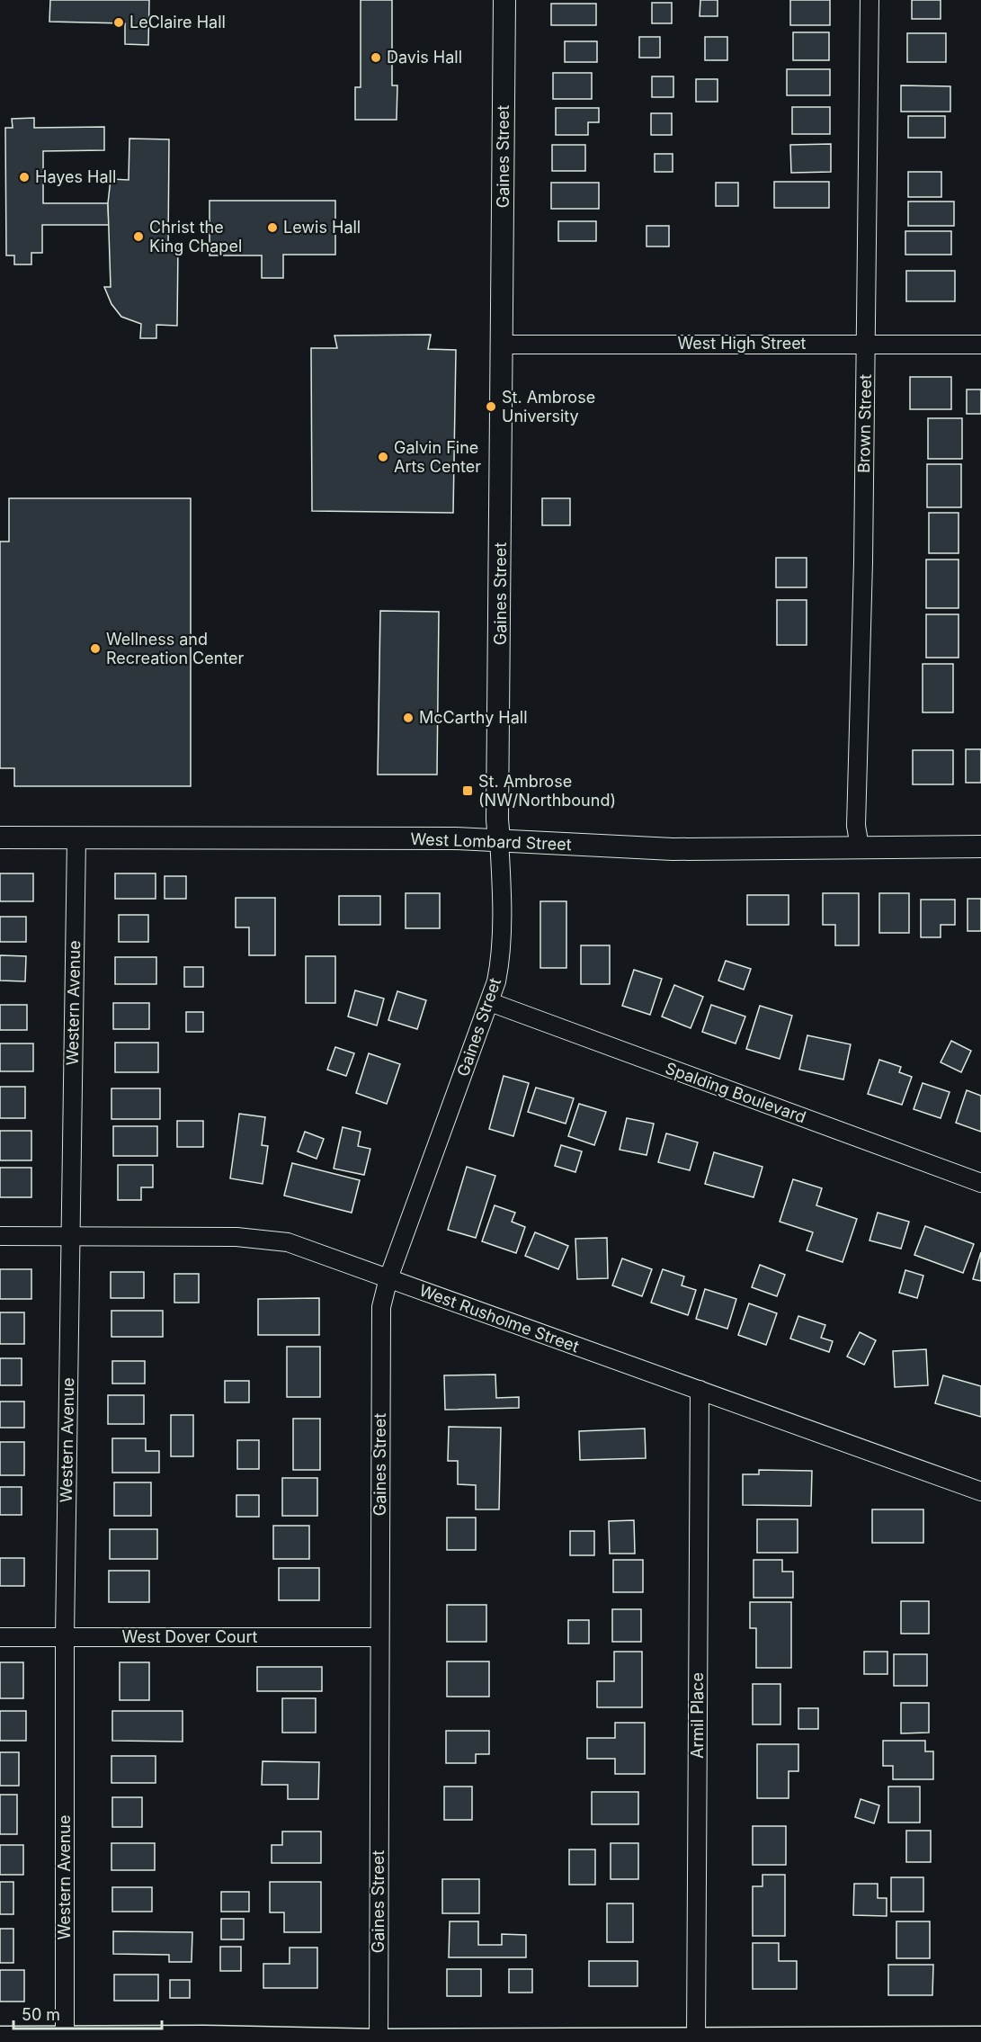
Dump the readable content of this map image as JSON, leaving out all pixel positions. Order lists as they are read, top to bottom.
{
  "streets": {
    "street": [
      "Gaines Street",
      "West High Street",
      "Brown Street",
      "West Lombard Street",
      "Western Avenue",
      "Spalding Boulevard",
      "West Rusholme Street",
      "West Dover Court",
      "Armil Place"
    ]
  },
  "crossings": [
    ["Gaines Street", "West High Street"],
    ["Gaines Street", "West Lombard Street"],
    ["Gaines Street", "Spalding Boulevard"],
    ["Gaines Street", "West Rusholme Street"],
    ["Gaines Street", "West Dover Court"],
    ["West High Street", "Brown Street"],
    ["Brown Street", "West Lombard Street"],
    ["West Lombard Street", "Western Avenue"],
    ["Western Avenue", "West Rusholme Street"],
    ["Western Avenue", "West Dover Court"],
    ["West Rusholme Street", "Armil Place"]
  ],
  "places": {
    "other": [
      "LeClaire Hall",
      "Davis Hall",
      "Hayes Hall",
      "Lewis Hall",
      "Christ the King Chapel",
      "St. Ambrose University",
      "Galvin Fine Arts Center",
      "Wellness and Recreation Center",
      "McCarthy Hall"
    ],
    "transit": ["St. Ambrose (NW/Northbound)"]
  },
  "scale_bar": "50 m"
}
